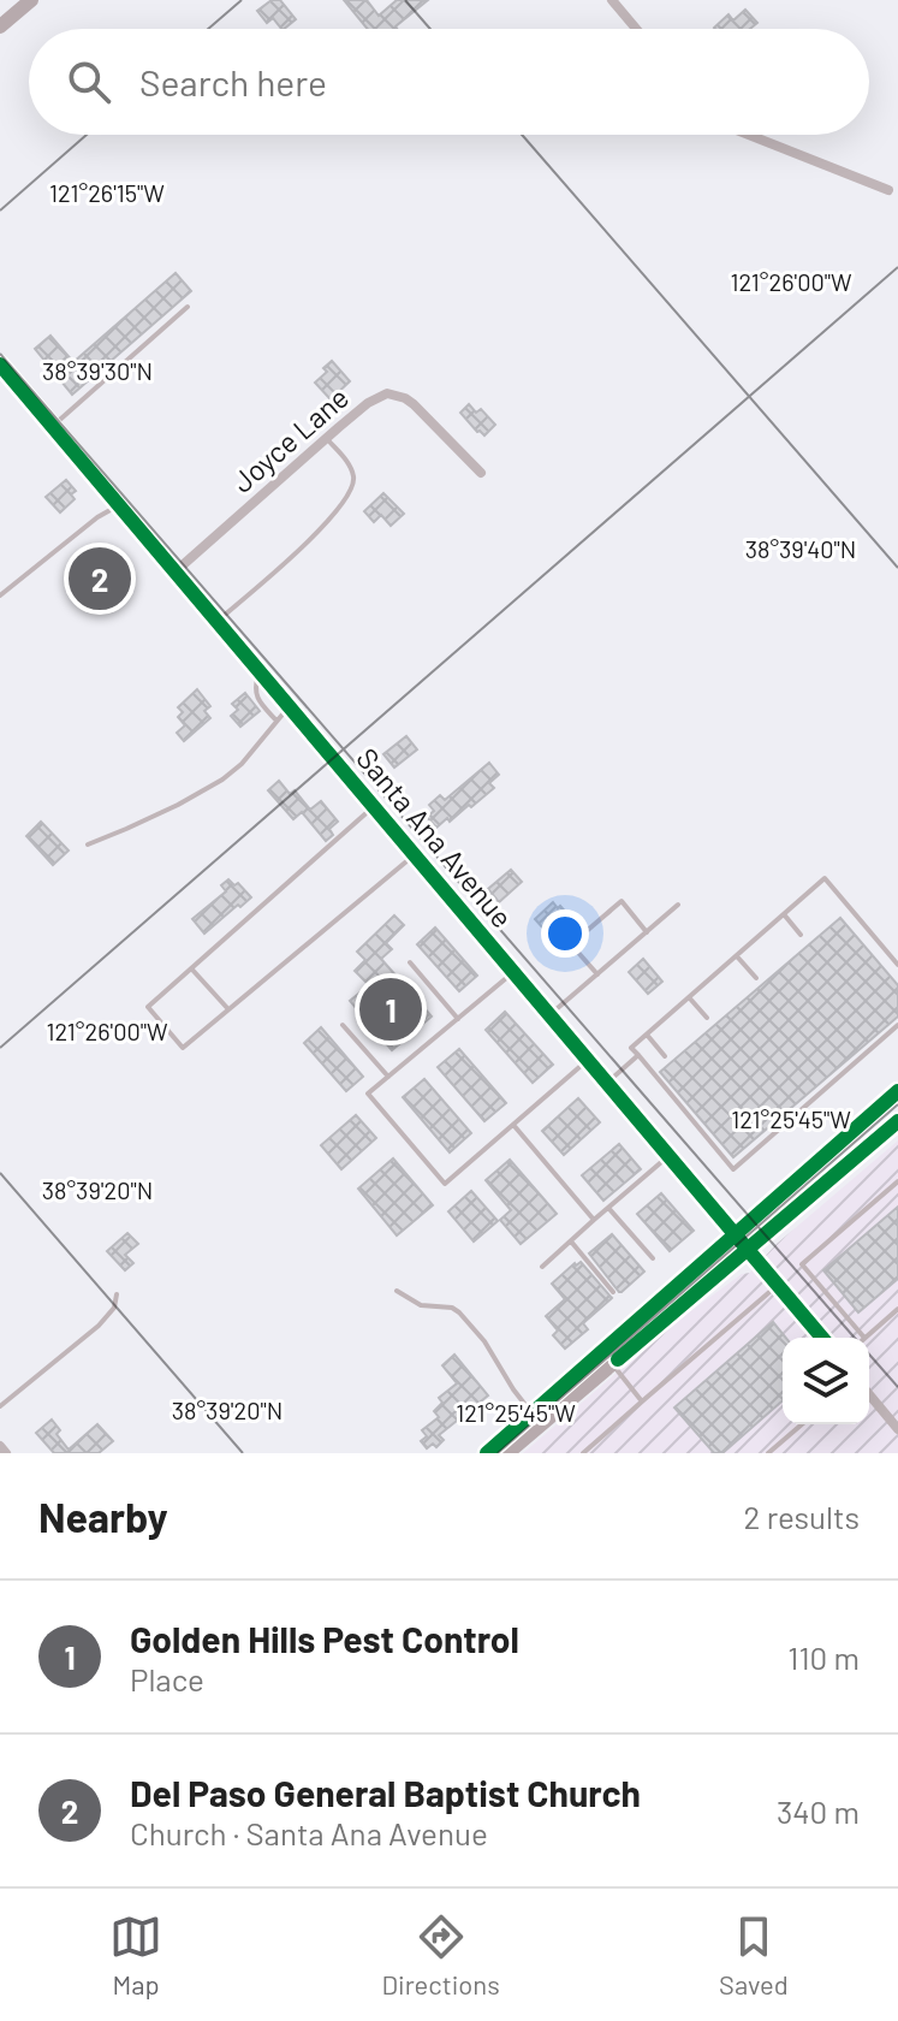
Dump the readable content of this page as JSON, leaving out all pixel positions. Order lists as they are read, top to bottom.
{
  "streets": {
    "street": ["Joyce Lane", "Santa Ana Avenue"]
  },
  "crossings": [
    ["Joyce Lane", "Santa Ana Avenue"]
  ],
  "page": {
    "search": "Search here",
    "pins": ["2", "1"],
    "heading": ["Nearby", "2 results"],
    "list": [
      {
        "mark": "1",
        "name": "Golden Hills Pest Control",
        "note": "Place",
        "value": "110 m"
      },
      {
        "mark": "2",
        "name": "Del Paso General Baptist Church",
        "note": "Church · Santa Ana Avenue",
        "value": "340 m"
      }
    ],
    "nav": ["Map", "Directions", "Saved"]
  },
  "coordinates": [
    "121°26'15\"W",
    "121°26'00\"W",
    "38°39'30\"N",
    "38°39'40\"N",
    "121°25'45\"W",
    "38°39'20\"N"
  ]
}
